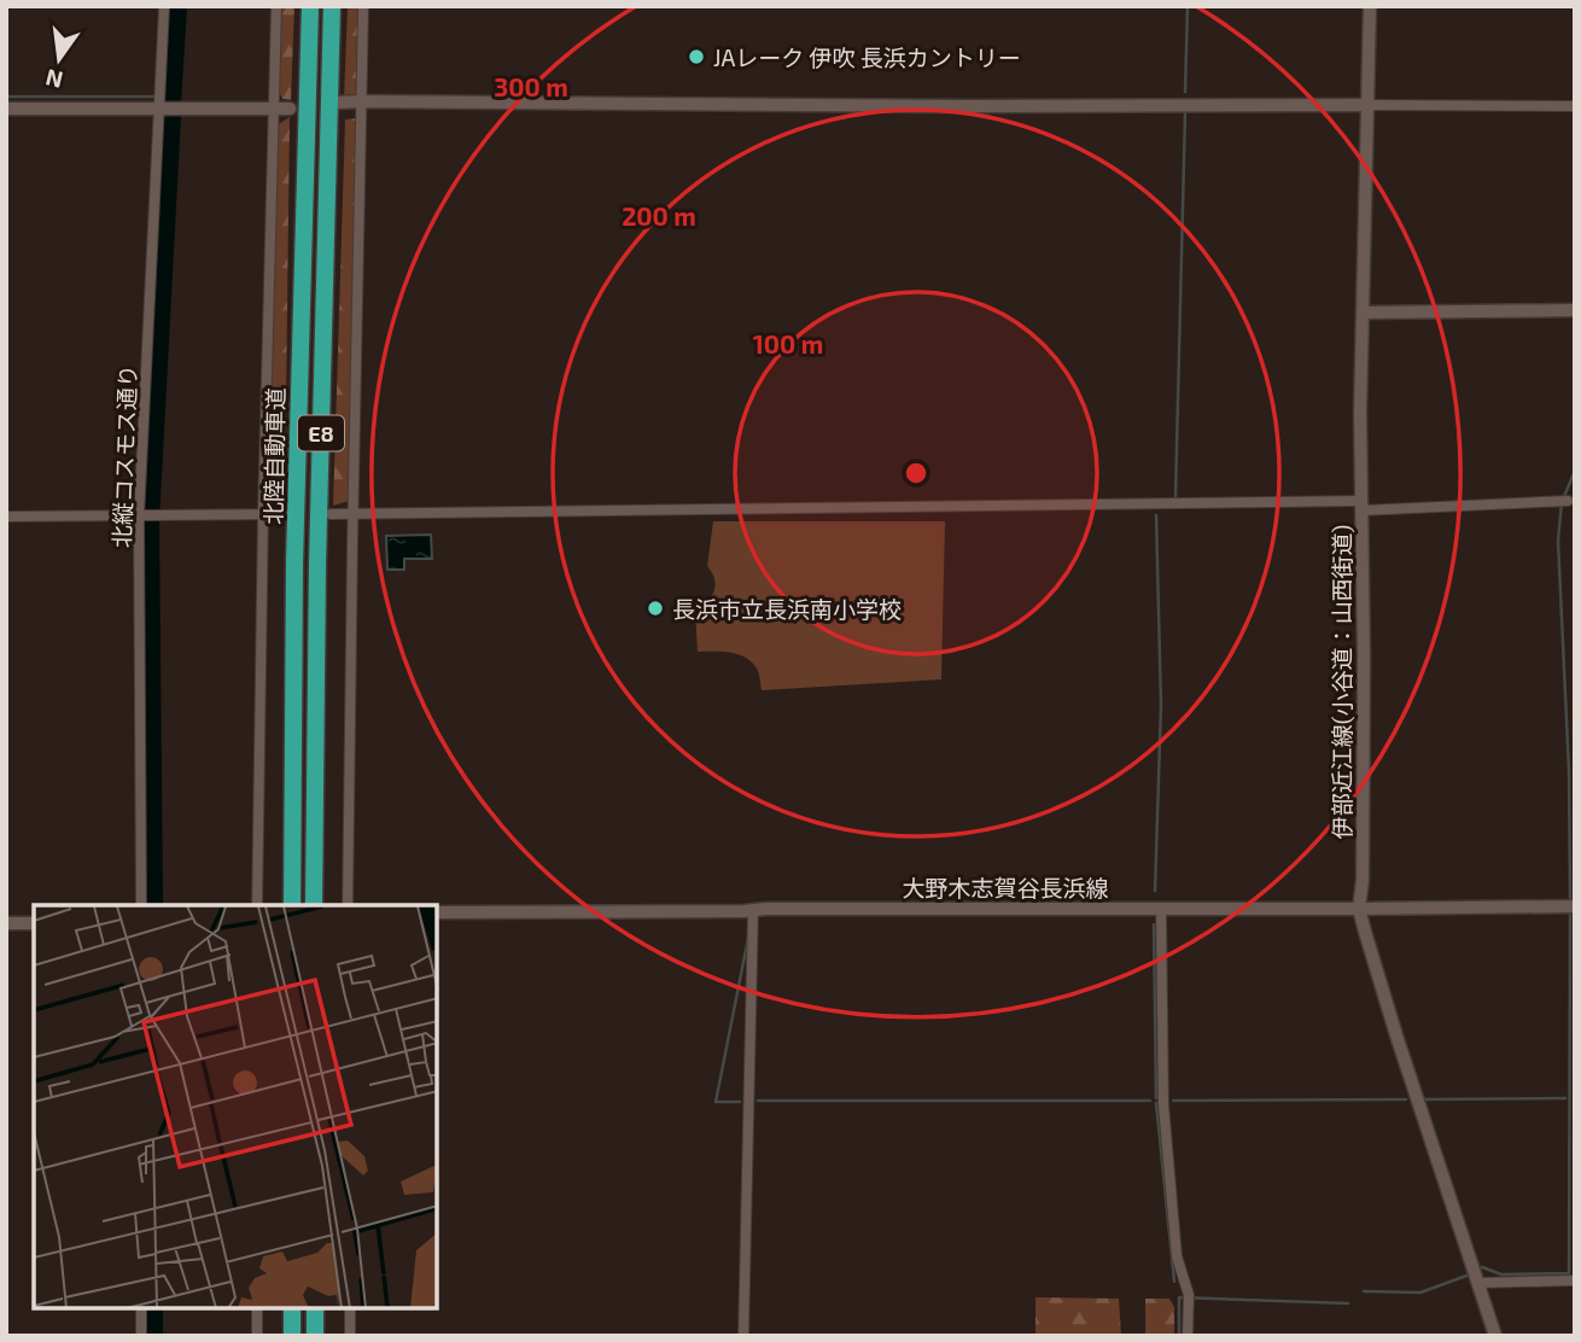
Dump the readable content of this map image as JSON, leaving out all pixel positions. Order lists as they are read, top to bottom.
{
  "streets": {
    "highway": ["E8", "北陸自動車道"],
    "main road": ["伊部近江線(小谷道：山西街道)", "大野木志賀谷長浜線"],
    "street": ["北縦コスモス通り"]
  },
  "crossings": [
    ["伊部近江線(小谷道：山西街道)", "大野木志賀谷長浜線"]
  ],
  "places": ["JAレーク 伊吹 長浜カントリー", "長浜市立長浜南小学校"],
  "north": "bottom",
  "rings": ["300 m", "200 m", "100 m"]
}
